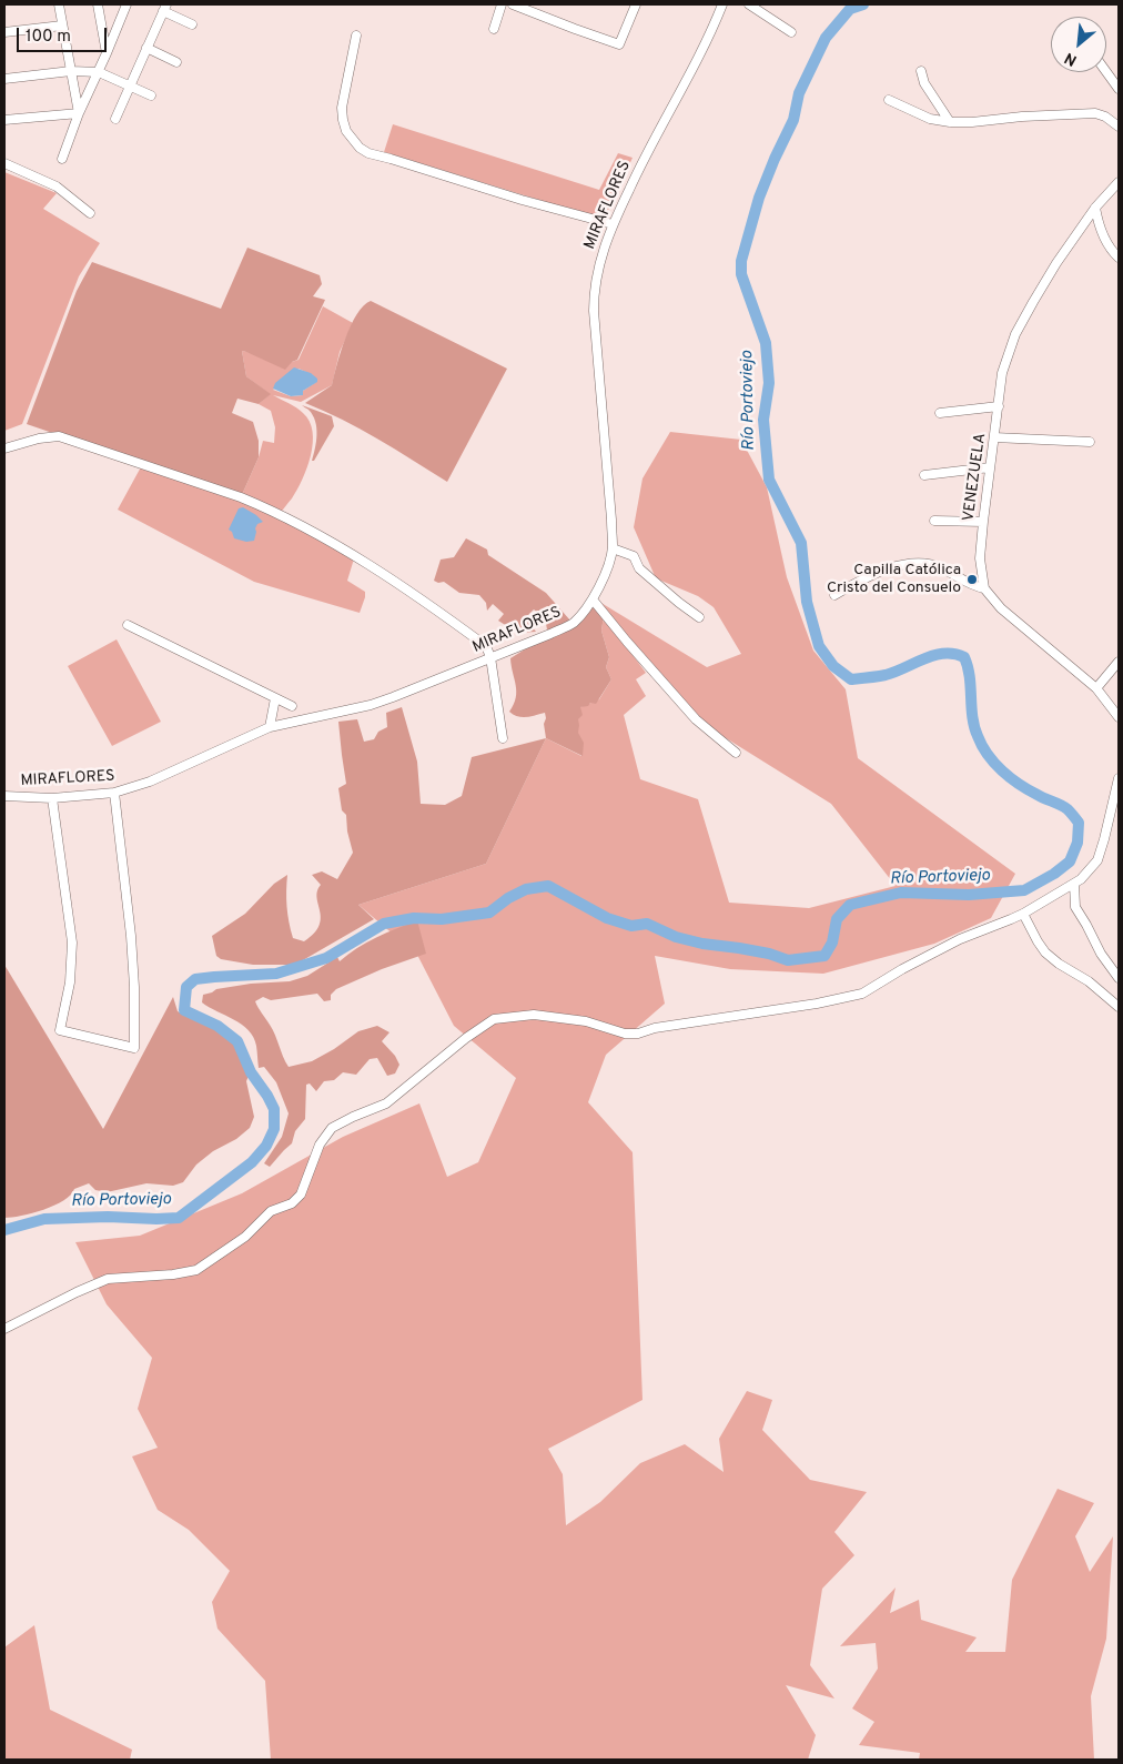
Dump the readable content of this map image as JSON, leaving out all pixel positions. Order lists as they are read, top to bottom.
{
  "streets": {
    "street": ["MIRAFLORES", "VENEZUELA"]
  },
  "water": ["Río Portoviejo"],
  "places": ["Capilla Católica Cristo del Consuelo"],
  "scale_bar": "100 m",
  "north": "bottom left"
}
